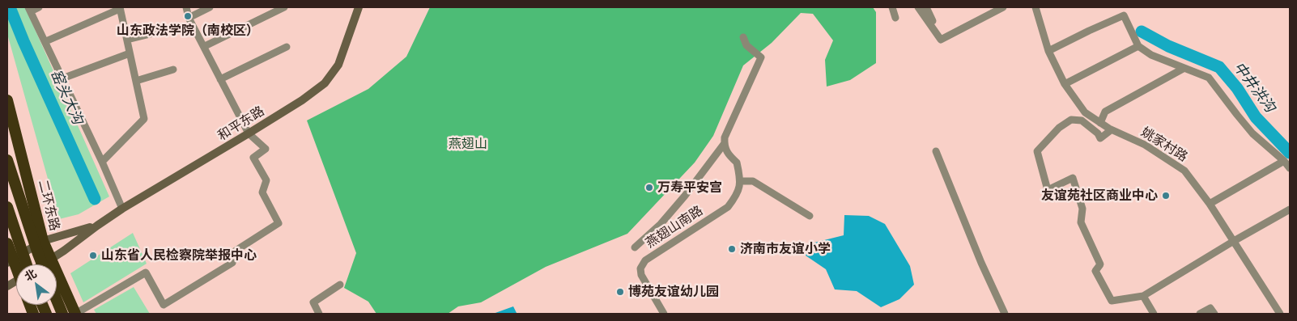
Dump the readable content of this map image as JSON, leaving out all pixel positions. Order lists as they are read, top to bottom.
{
  "streets": {
    "highway": ["二环东路"],
    "main road": ["和平东路"],
    "street": ["姚家村路", "燕翅山南路"]
  },
  "crossings": [
    ["和平东路", "二环东路"]
  ],
  "water": ["中井洪沟", "窑头大沟"],
  "parks": ["燕翅山"],
  "places": [
    "山东政法学院（南校区）",
    "万寿平安宫",
    "友谊苑社区商业中心",
    "济南市友谊小学",
    "山东省人民检察院举报中心",
    "博苑友谊幼儿园"
  ],
  "north": "top left"
}
